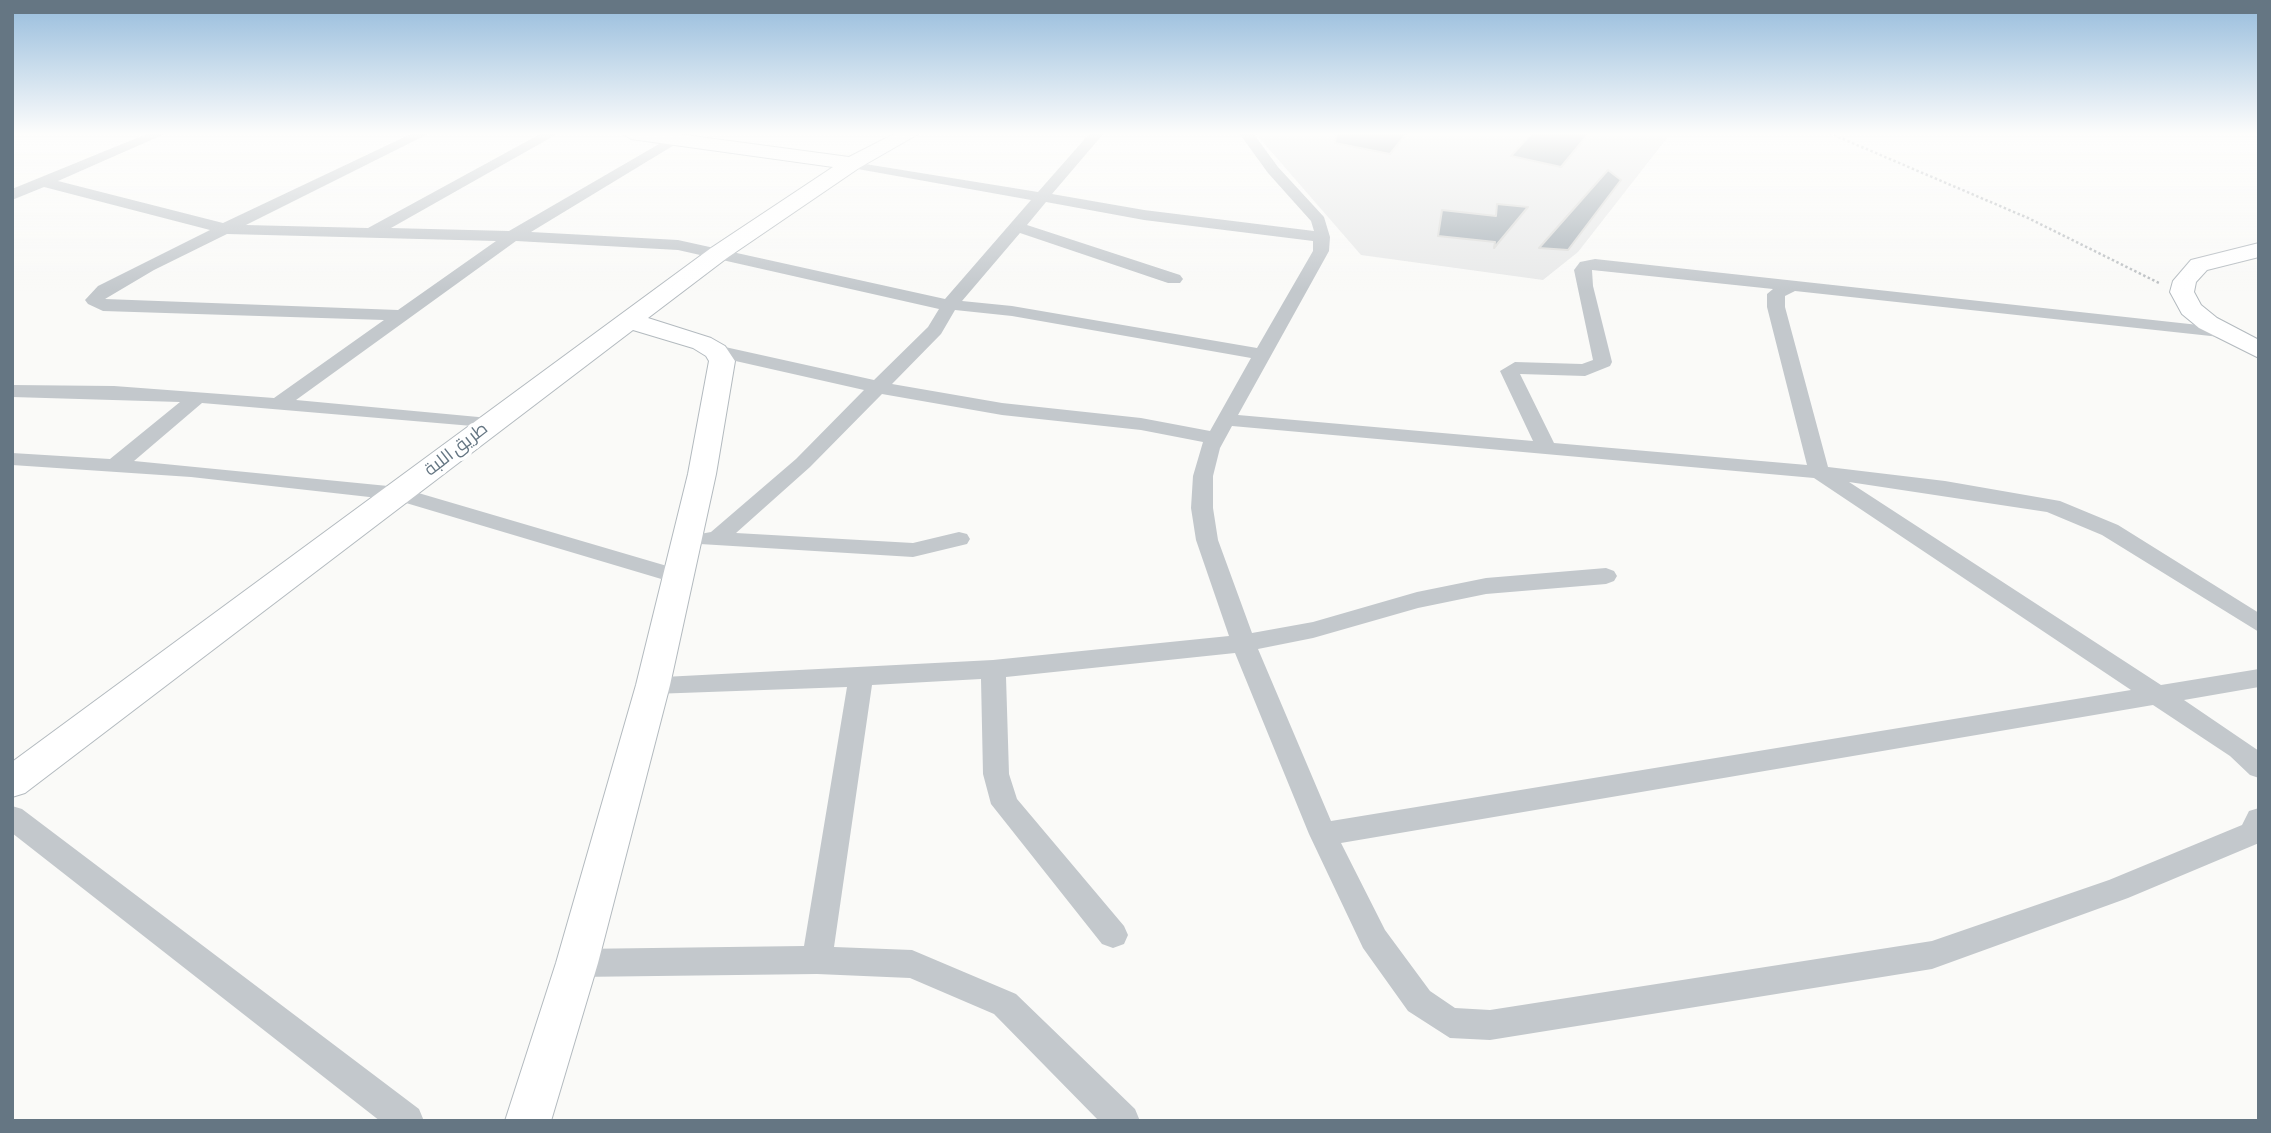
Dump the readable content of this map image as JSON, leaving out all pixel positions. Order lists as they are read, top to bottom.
{
  "streets": {
    "street": ["طريق اللبة"]
  }
}
